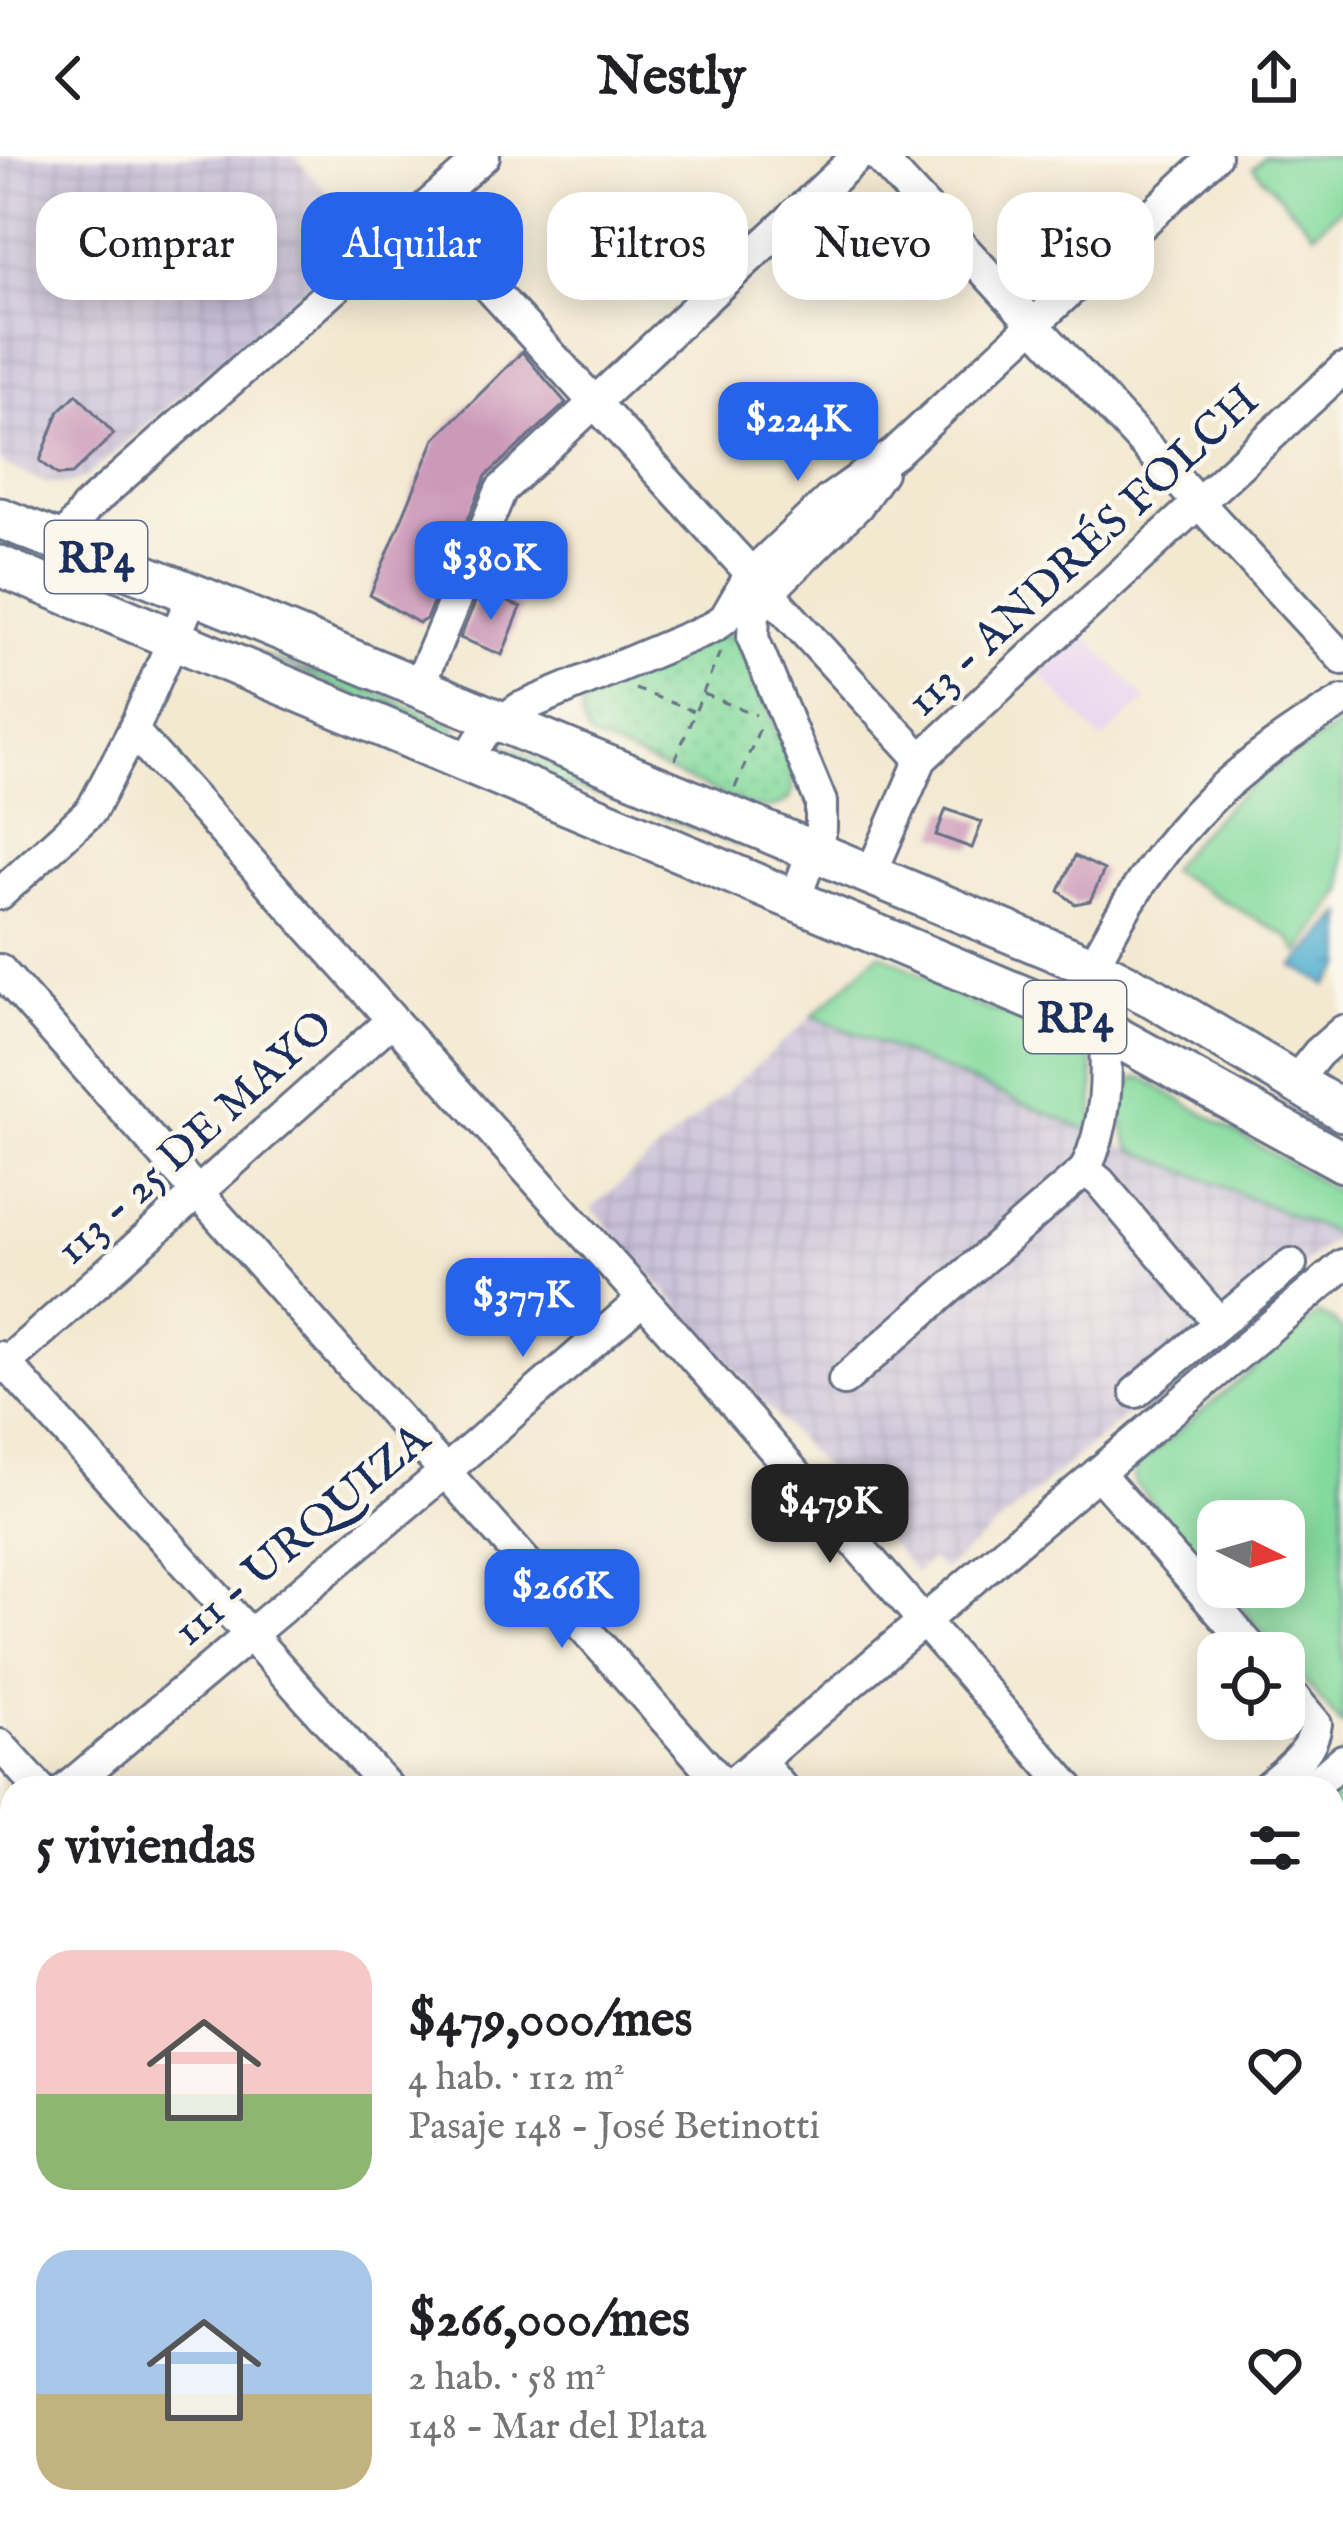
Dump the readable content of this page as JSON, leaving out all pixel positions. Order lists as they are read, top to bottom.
{
  "streets": {
    "main road": ["RP4"],
    "street": ["113 - ANDRÉS FOLCH", "113 - 25 DE MAYO", "111 - URQUIZA"]
  },
  "crossings": [
    ["113 - ANDRÉS FOLCH", "RP4"]
  ],
  "north": "right",
  "page": {
    "header": "Nestly",
    "chip": [
      "Comprar",
      "Alquilar",
      "Filtros",
      "Nuevo",
      "Piso"
    ],
    "price": [
      "$224K",
      "$380K",
      "$377K",
      "$479K",
      "$266K"
    ],
    "heading": "5 viviendas",
    "list": [
      {
        "name": "$479,000/mes",
        "note": "4 hab. · 112 m² · Pasaje 148 - José Betinotti"
      },
      {
        "name": "$266,000/mes",
        "note": "2 hab. · 58 m² · 148 - Mar del Plata"
      }
    ]
  }
}
